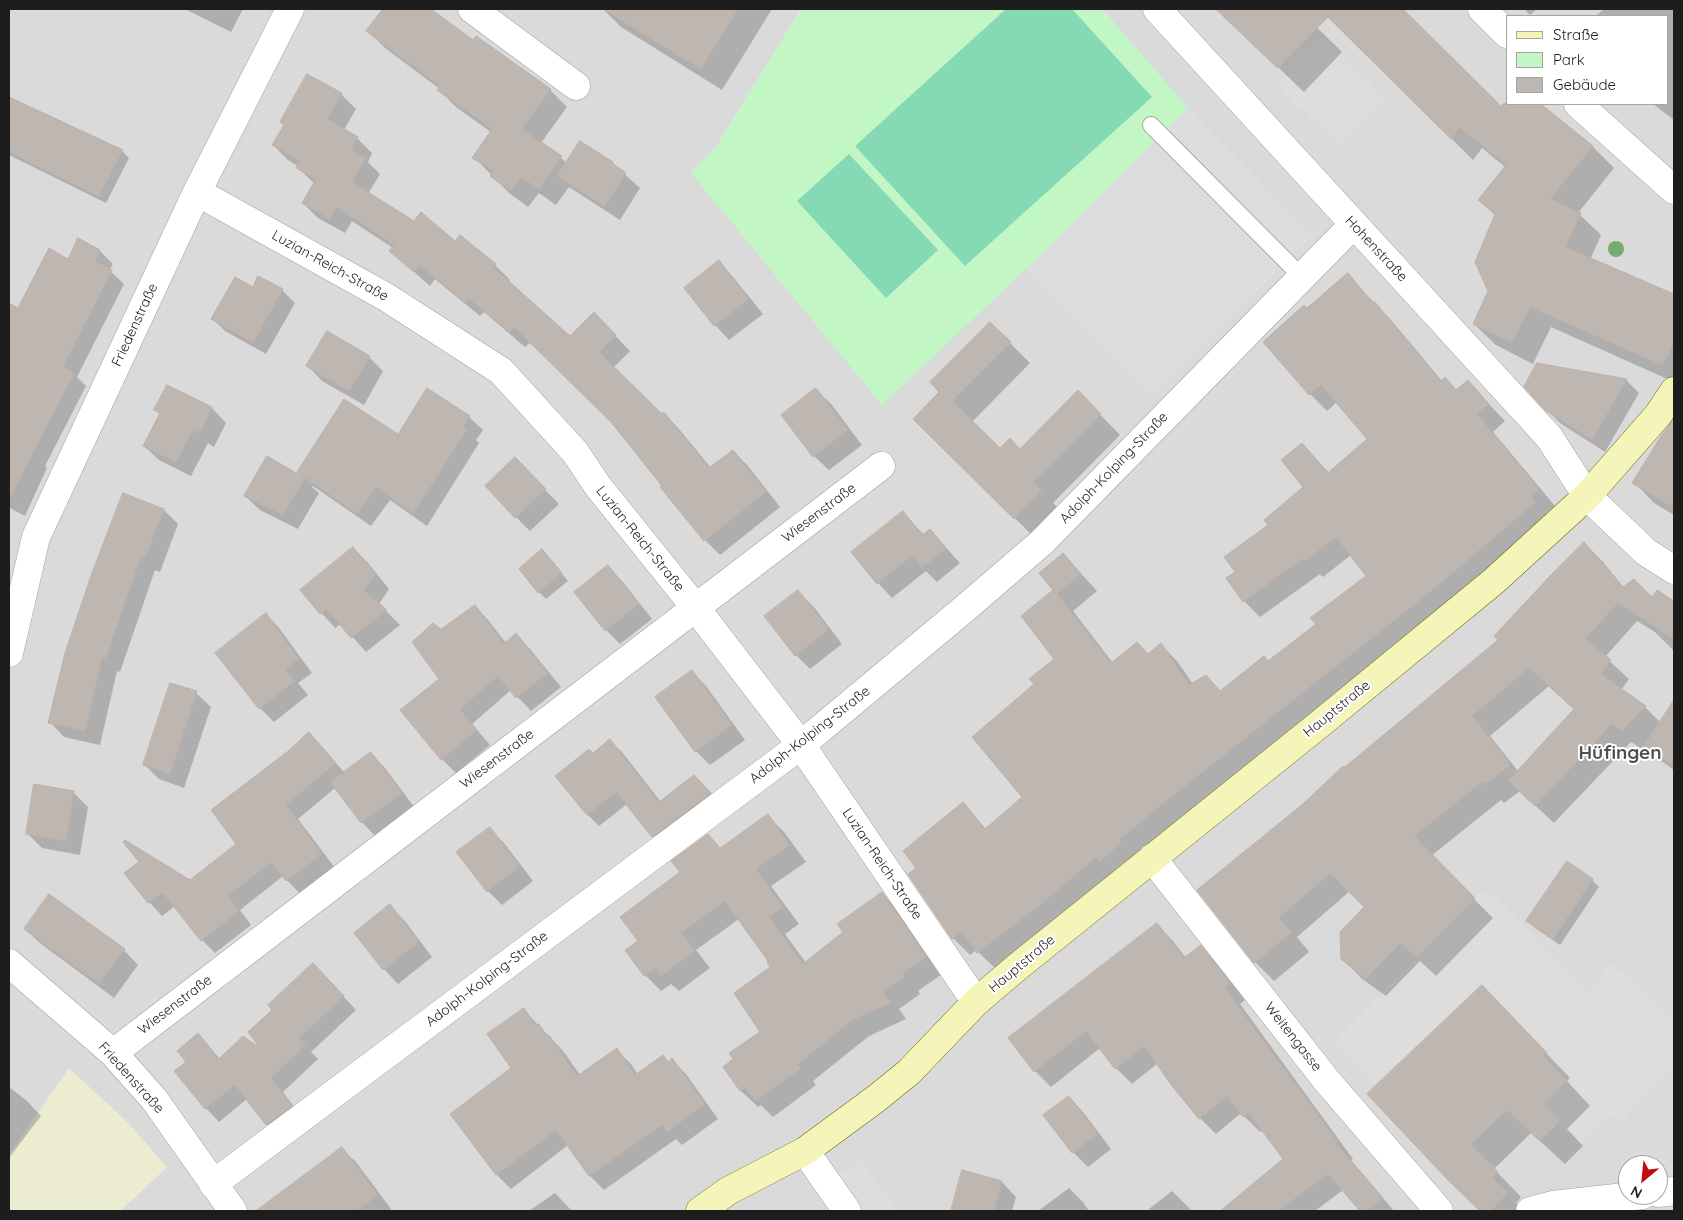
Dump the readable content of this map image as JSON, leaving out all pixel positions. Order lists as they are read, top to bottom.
{
  "streets": {
    "main road": ["Hauptstraße"],
    "street": [
      "Hohenstraße",
      "Luzian-Reich-Straße",
      "Friedenstraße",
      "Adolph-Kolping-Straße",
      "Wiesenstraße",
      "Weitengasse"
    ]
  },
  "crossings": [
    ["Hohenstraße", "Adolph-Kolping-Straße"],
    ["Hohenstraße", "Hauptstraße"],
    ["Luzian-Reich-Straße", "Friedenstraße"],
    ["Luzian-Reich-Straße", "Adolph-Kolping-Straße"],
    ["Luzian-Reich-Straße", "Wiesenstraße"],
    ["Luzian-Reich-Straße", "Hauptstraße"],
    ["Friedenstraße", "Adolph-Kolping-Straße"],
    ["Friedenstraße", "Wiesenstraße"],
    ["Hauptstraße", "Weitengasse"]
  ],
  "districts": ["Hüfingen"],
  "legend": ["Straße", "Park", "Gebäude"],
  "north": "bottom left"
}
